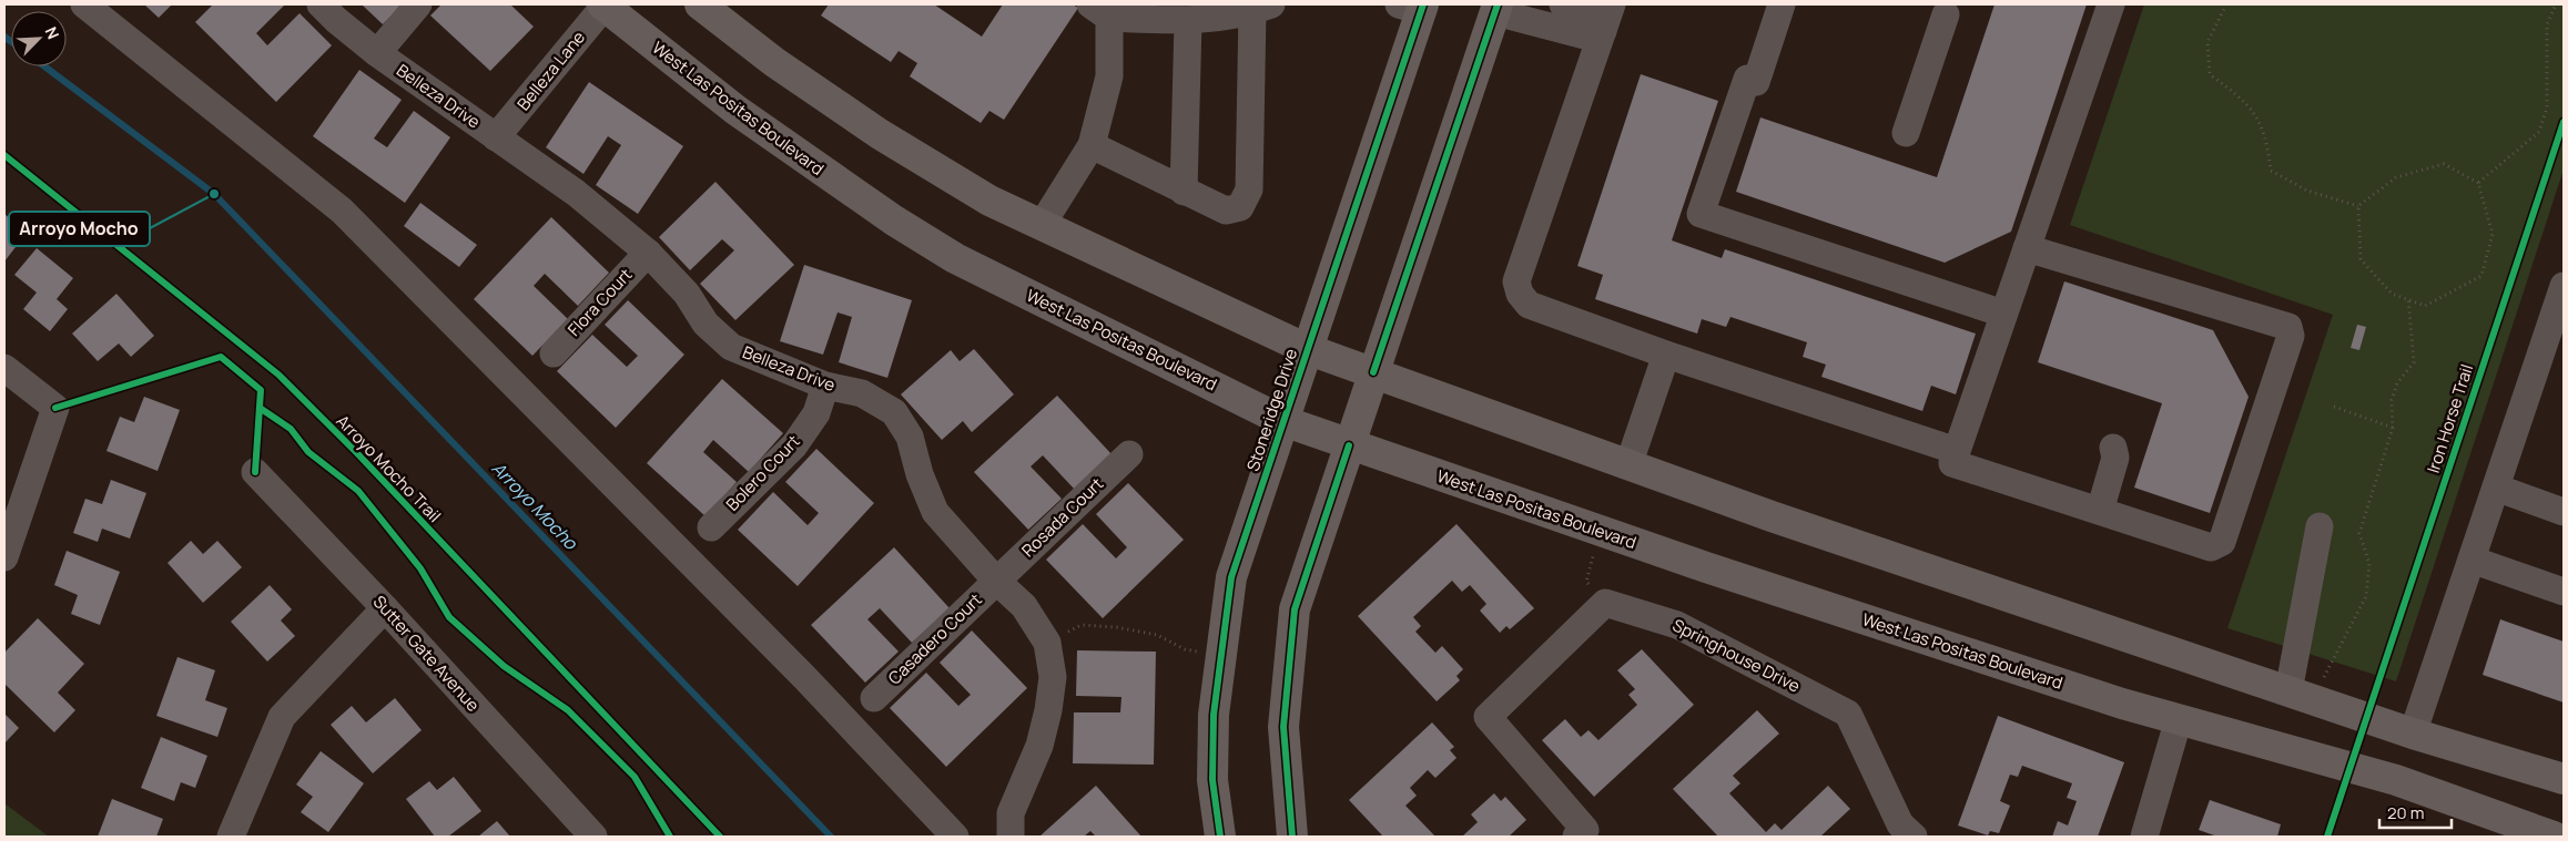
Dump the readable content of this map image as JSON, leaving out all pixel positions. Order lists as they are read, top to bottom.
{
  "streets": {
    "main road": ["West Las Positas Boulevard", "Stoneridge Drive"],
    "street": [
      "Belleza Lane",
      "Belleza Drive",
      "Flora Court",
      "Bolero Court",
      "Rosada Court",
      "Casadero Court",
      "Sutter Gate Avenue",
      "Springhouse Drive"
    ],
    "cycle path": ["Iron Horse Trail", "Arroyo Mocho Trail"]
  },
  "crossings": [
    ["Belleza Lane", "Belleza Drive"],
    ["Belleza Lane", "West Las Positas Boulevard"],
    ["Belleza Drive", "Flora Court"],
    ["Belleza Drive", "Bolero Court"],
    ["Belleza Drive", "Rosada Court"],
    ["Belleza Drive", "Casadero Court"],
    ["West Las Positas Boulevard", "Stoneridge Drive"],
    ["Rosada Court", "Casadero Court"]
  ],
  "water": ["Arroyo Mocho"],
  "places": ["Arroyo Mocho"],
  "scale_bar": "20 m",
  "north": "top right"
}
